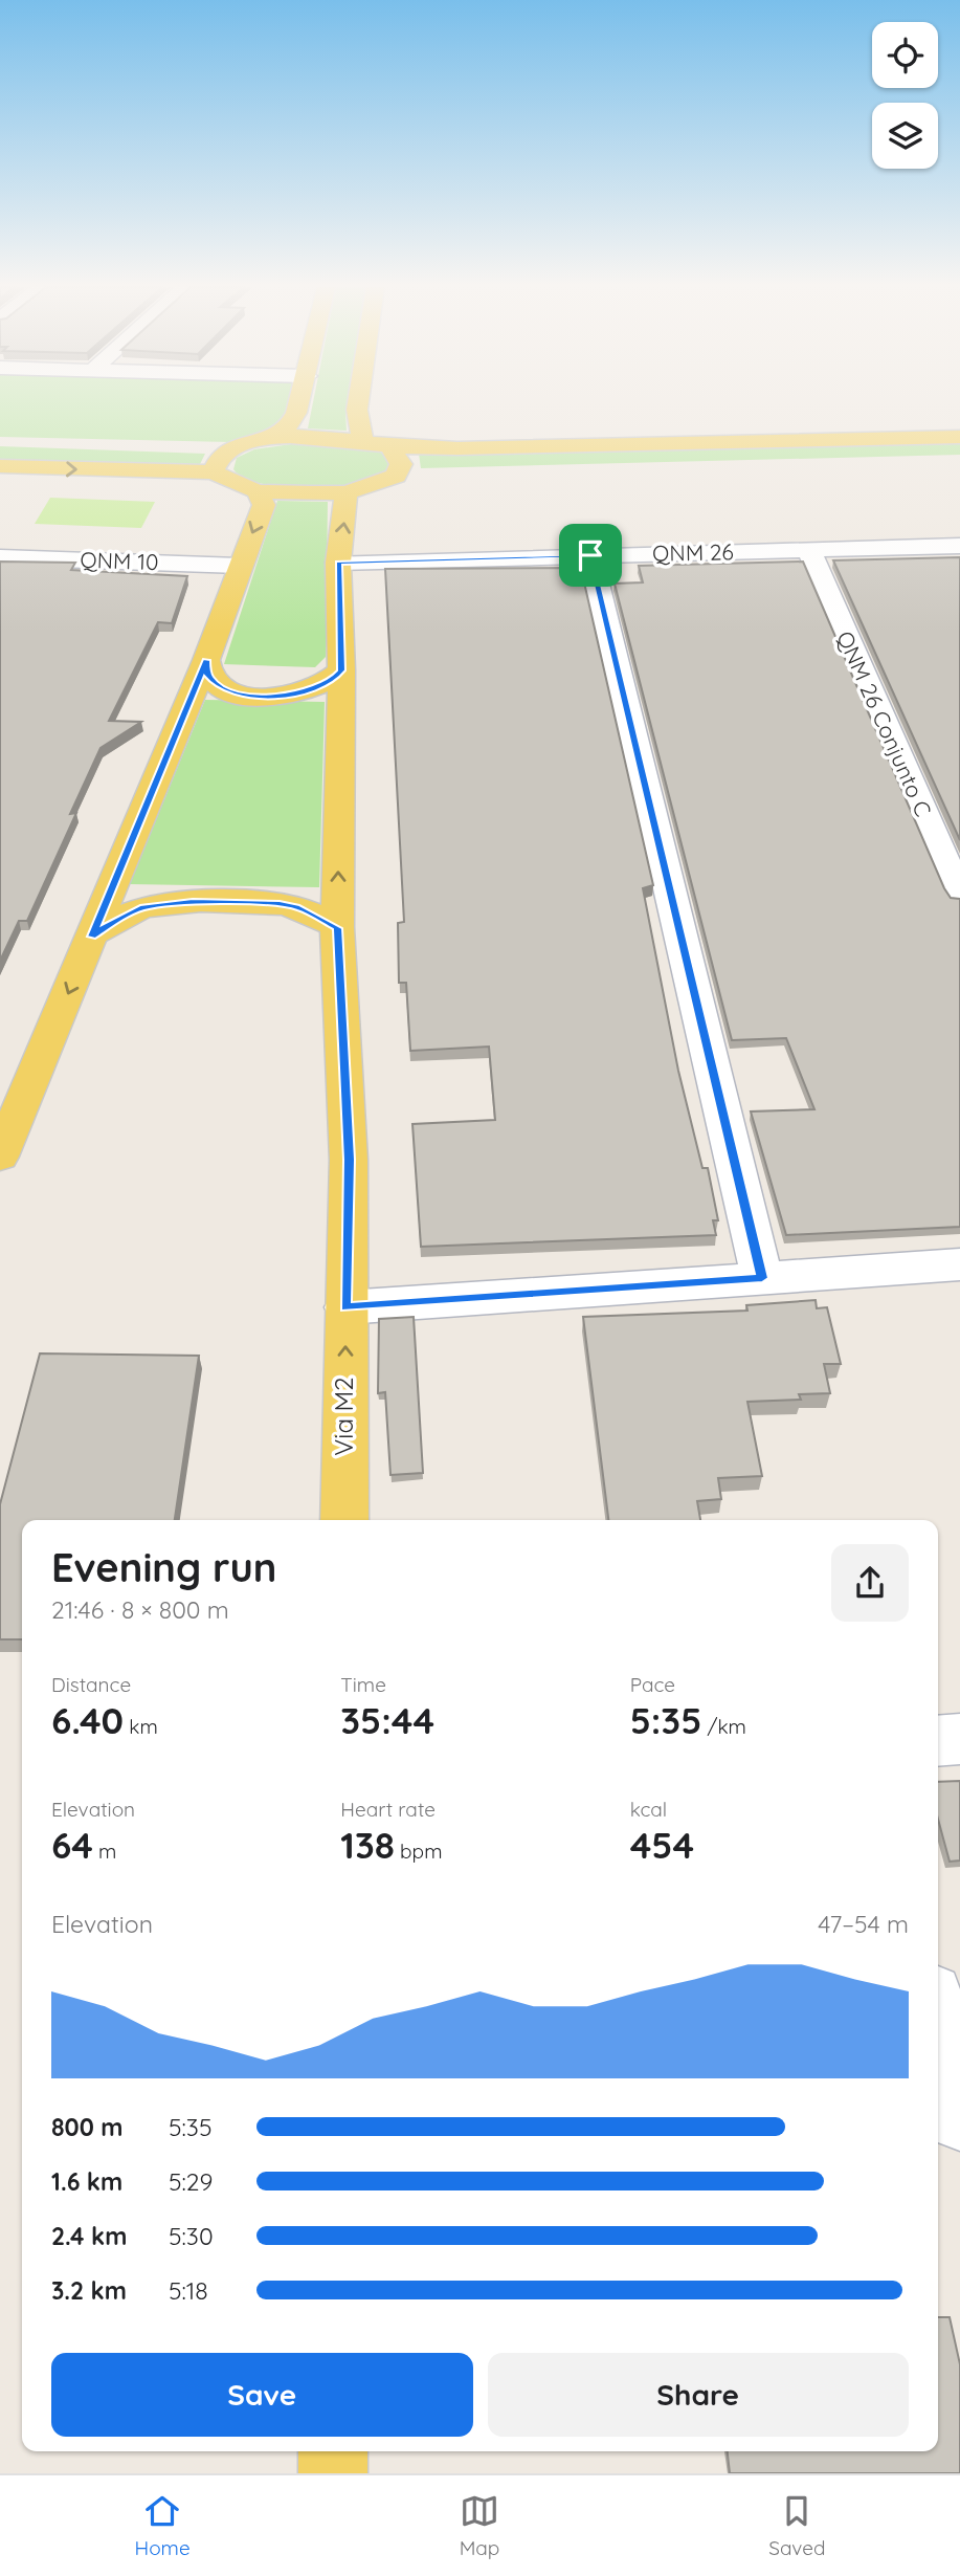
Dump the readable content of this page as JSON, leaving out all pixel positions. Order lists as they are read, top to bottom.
{
  "streets": {
    "main road": ["Via M2"],
    "street": ["QNM 26", "QNM 10", "QNM 26 Conjunto C"]
  },
  "crossings": [
    ["QNM 26", "QNM 26 Conjunto C"],
    ["QNM 26", "Via M2"]
  ],
  "page": {
    "heading": ["Evening run", "21:46 · 8 × 800 m"],
    "stats": [
      ["Distance", "6.40 km"],
      ["Time", "35:44"],
      ["Pace", "5:35 /km"],
      ["Elevation", "64 m"],
      ["Heart rate", "138 bpm"],
      ["kcal", "454"]
    ],
    "chart": ["Elevation", "47–54 m"],
    "list": [
      {
        "name": "800 m",
        "note": "5:35"
      },
      {
        "name": "1.6 km",
        "note": "5:29"
      },
      {
        "name": "2.4 km",
        "note": "5:30"
      },
      {
        "name": "3.2 km",
        "note": "5:18"
      }
    ],
    "buttons": ["Save", "Share"],
    "tabs": ["Home", "Map", "Saved"]
  }
}
